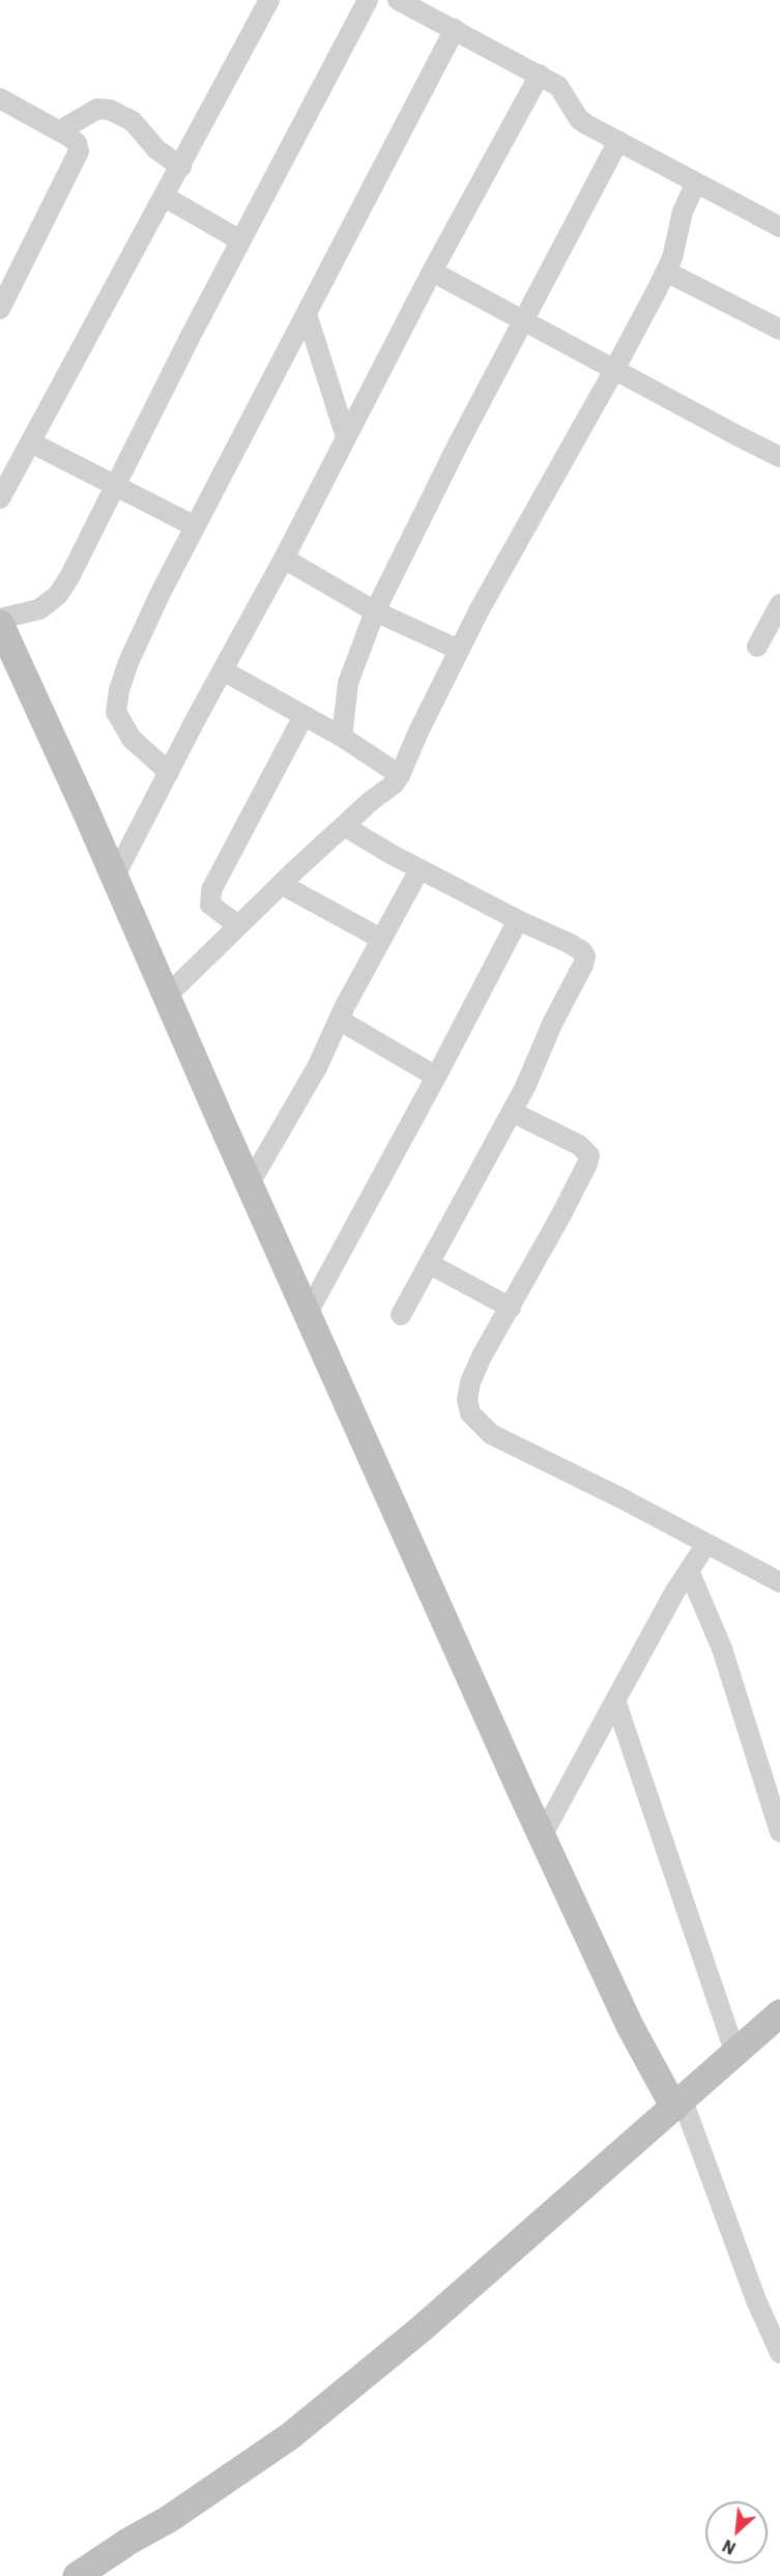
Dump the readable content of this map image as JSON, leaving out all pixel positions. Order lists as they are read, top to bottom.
{
  "north": "bottom left"
}
